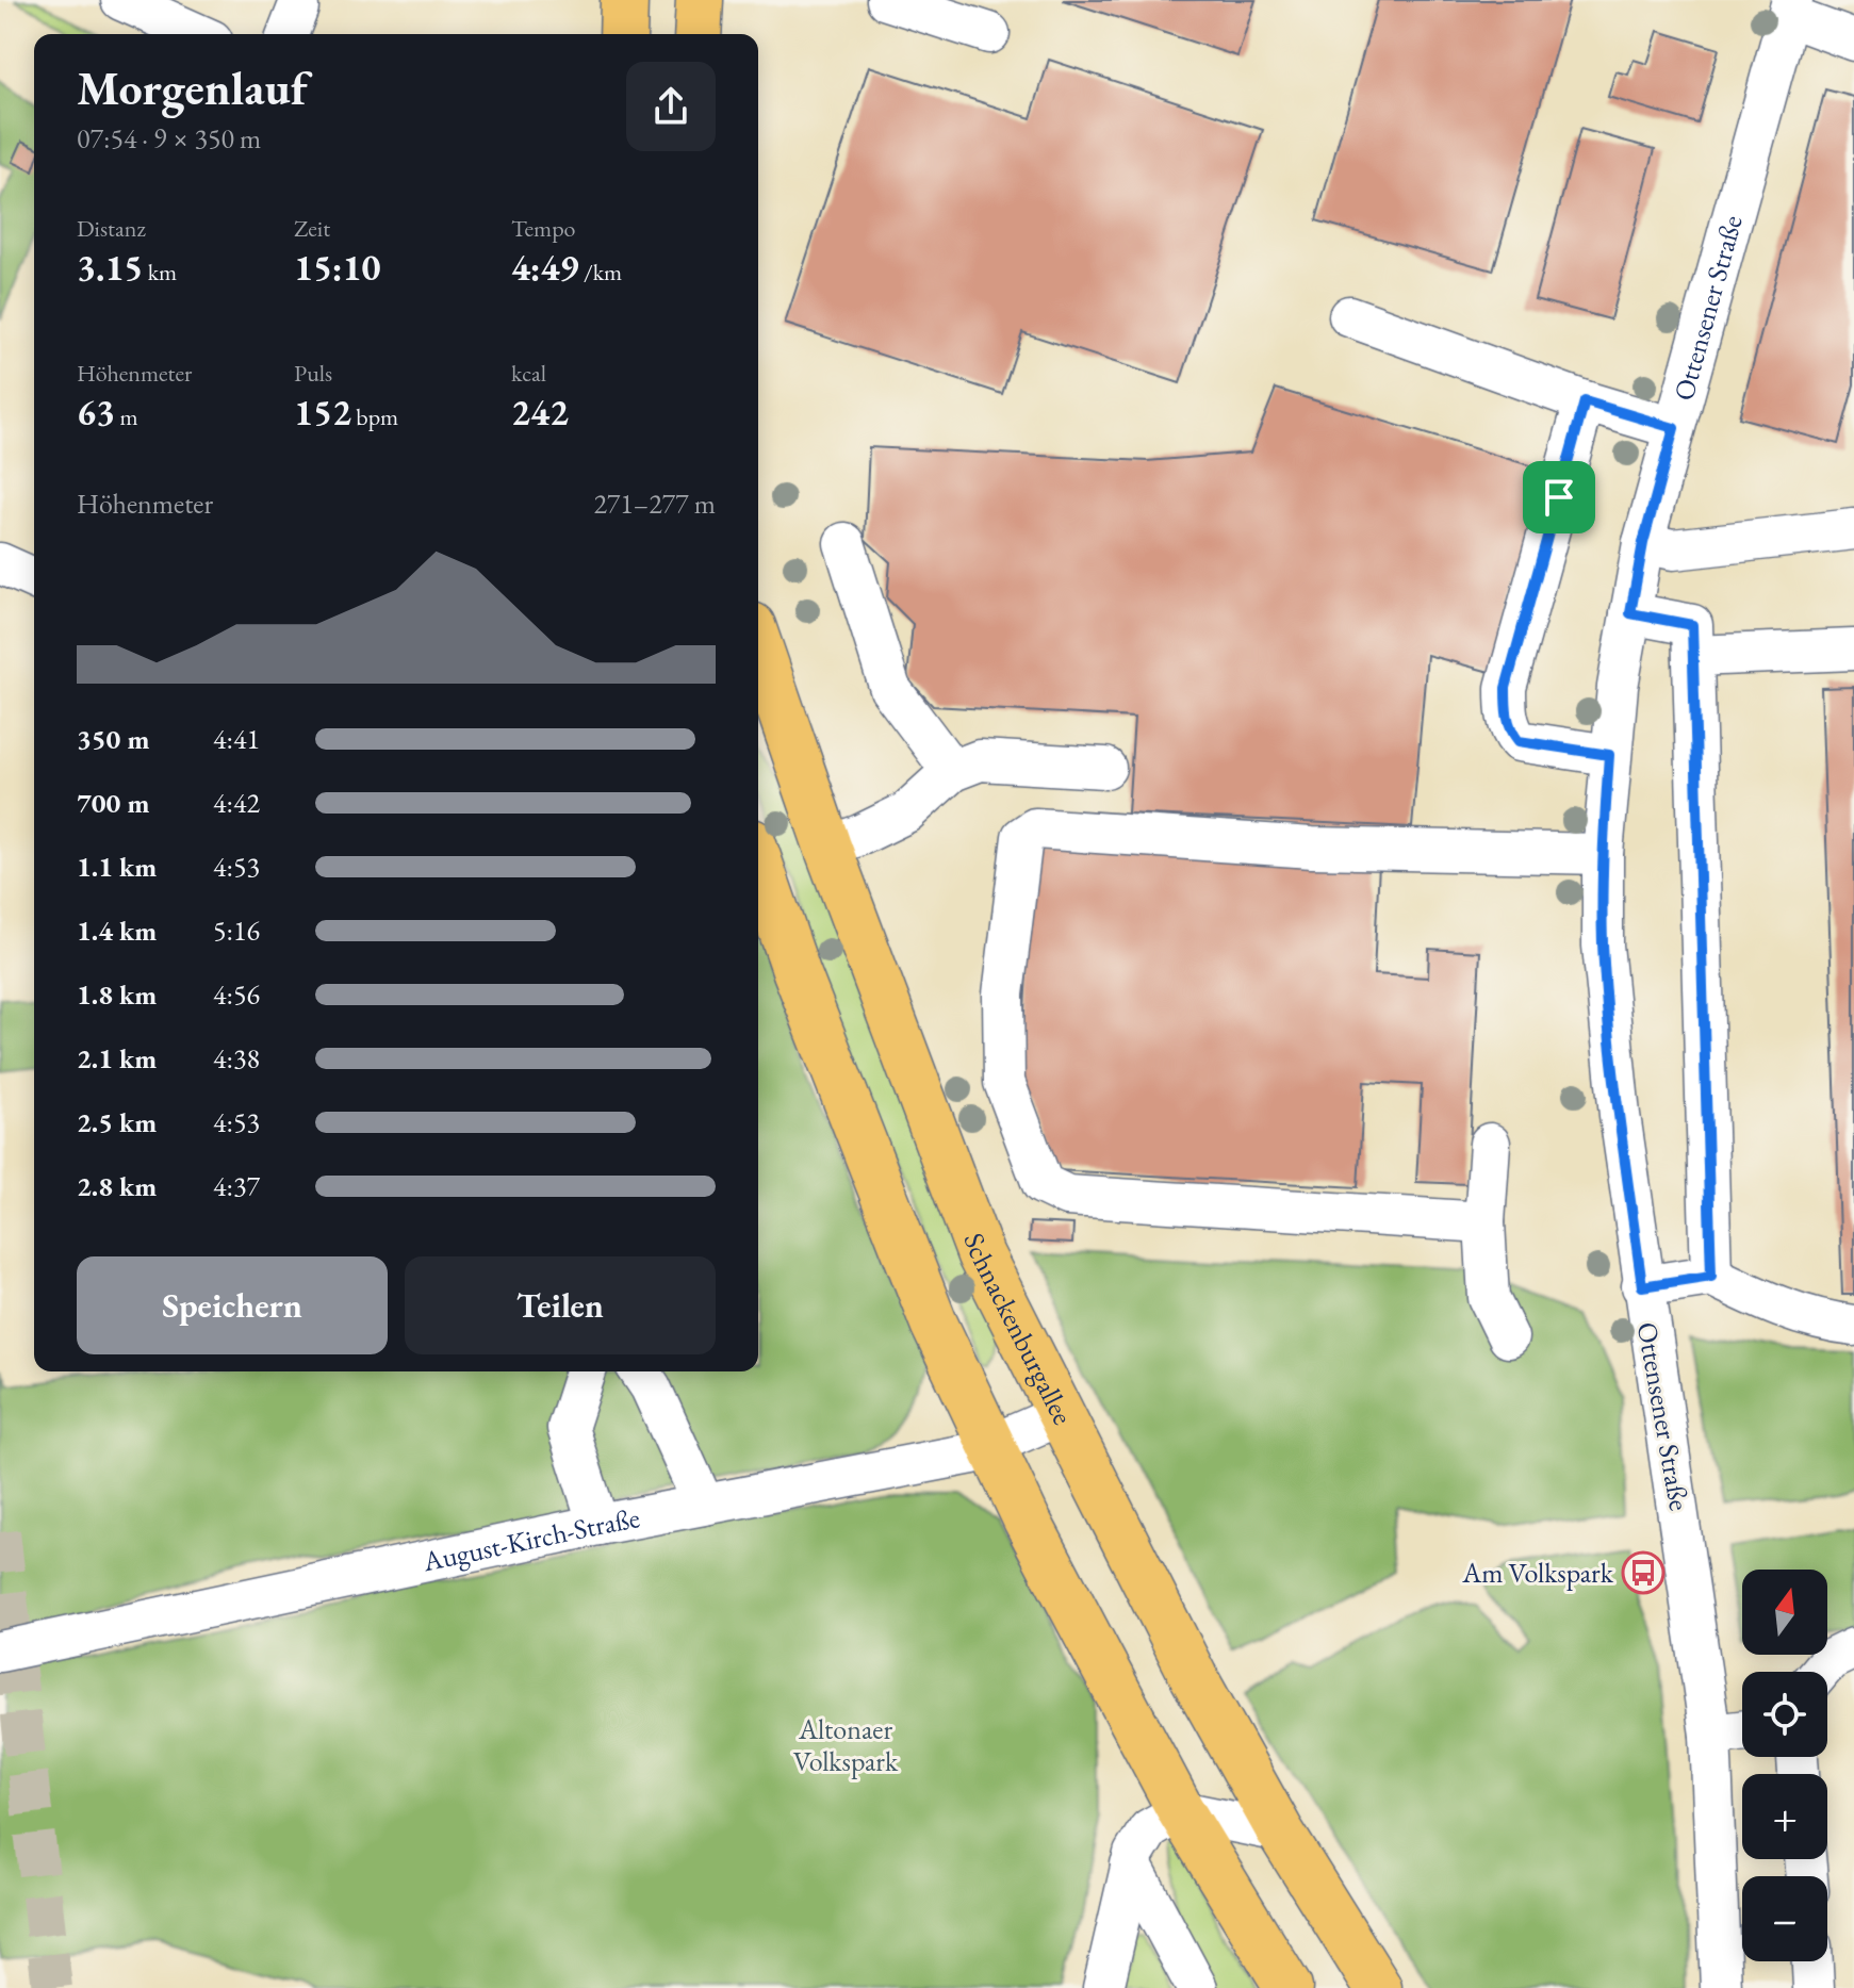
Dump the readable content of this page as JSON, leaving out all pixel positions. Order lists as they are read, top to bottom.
{
  "streets": {
    "main road": ["Schnackenburgallee"],
    "street": ["Ottensener Straße", "August-Kirch-Straße"]
  },
  "crossings": [
    ["Schnackenburgallee", "August-Kirch-Straße"]
  ],
  "parks": ["Altonaer Volkspark"],
  "places": {
    "bus stop": ["Am Volkspark"]
  },
  "north": "top",
  "page": {
    "heading": ["Morgenlauf", "07:54 · 9 × 350 m"],
    "stats": [
      ["Distanz", "3.15 km"],
      ["Zeit", "15:10"],
      ["Tempo", "4:49 /km"],
      ["Höhenmeter", "63 m"],
      ["Puls", "152 bpm"],
      ["kcal", "242"]
    ],
    "chart": ["Höhenmeter", "271–277 m"],
    "list": [
      {
        "name": "350 m",
        "note": "4:41"
      },
      {
        "name": "700 m",
        "note": "4:42"
      },
      {
        "name": "1.1 km",
        "note": "4:53"
      },
      {
        "name": "1.4 km",
        "note": "5:16"
      },
      {
        "name": "1.8 km",
        "note": "4:56"
      },
      {
        "name": "2.1 km",
        "note": "4:38"
      },
      {
        "name": "2.5 km",
        "note": "4:53"
      },
      {
        "name": "2.8 km",
        "note": "4:37"
      }
    ],
    "buttons": ["Speichern", "Teilen"],
    "map_buttons": ["+", "−"]
  }
}
